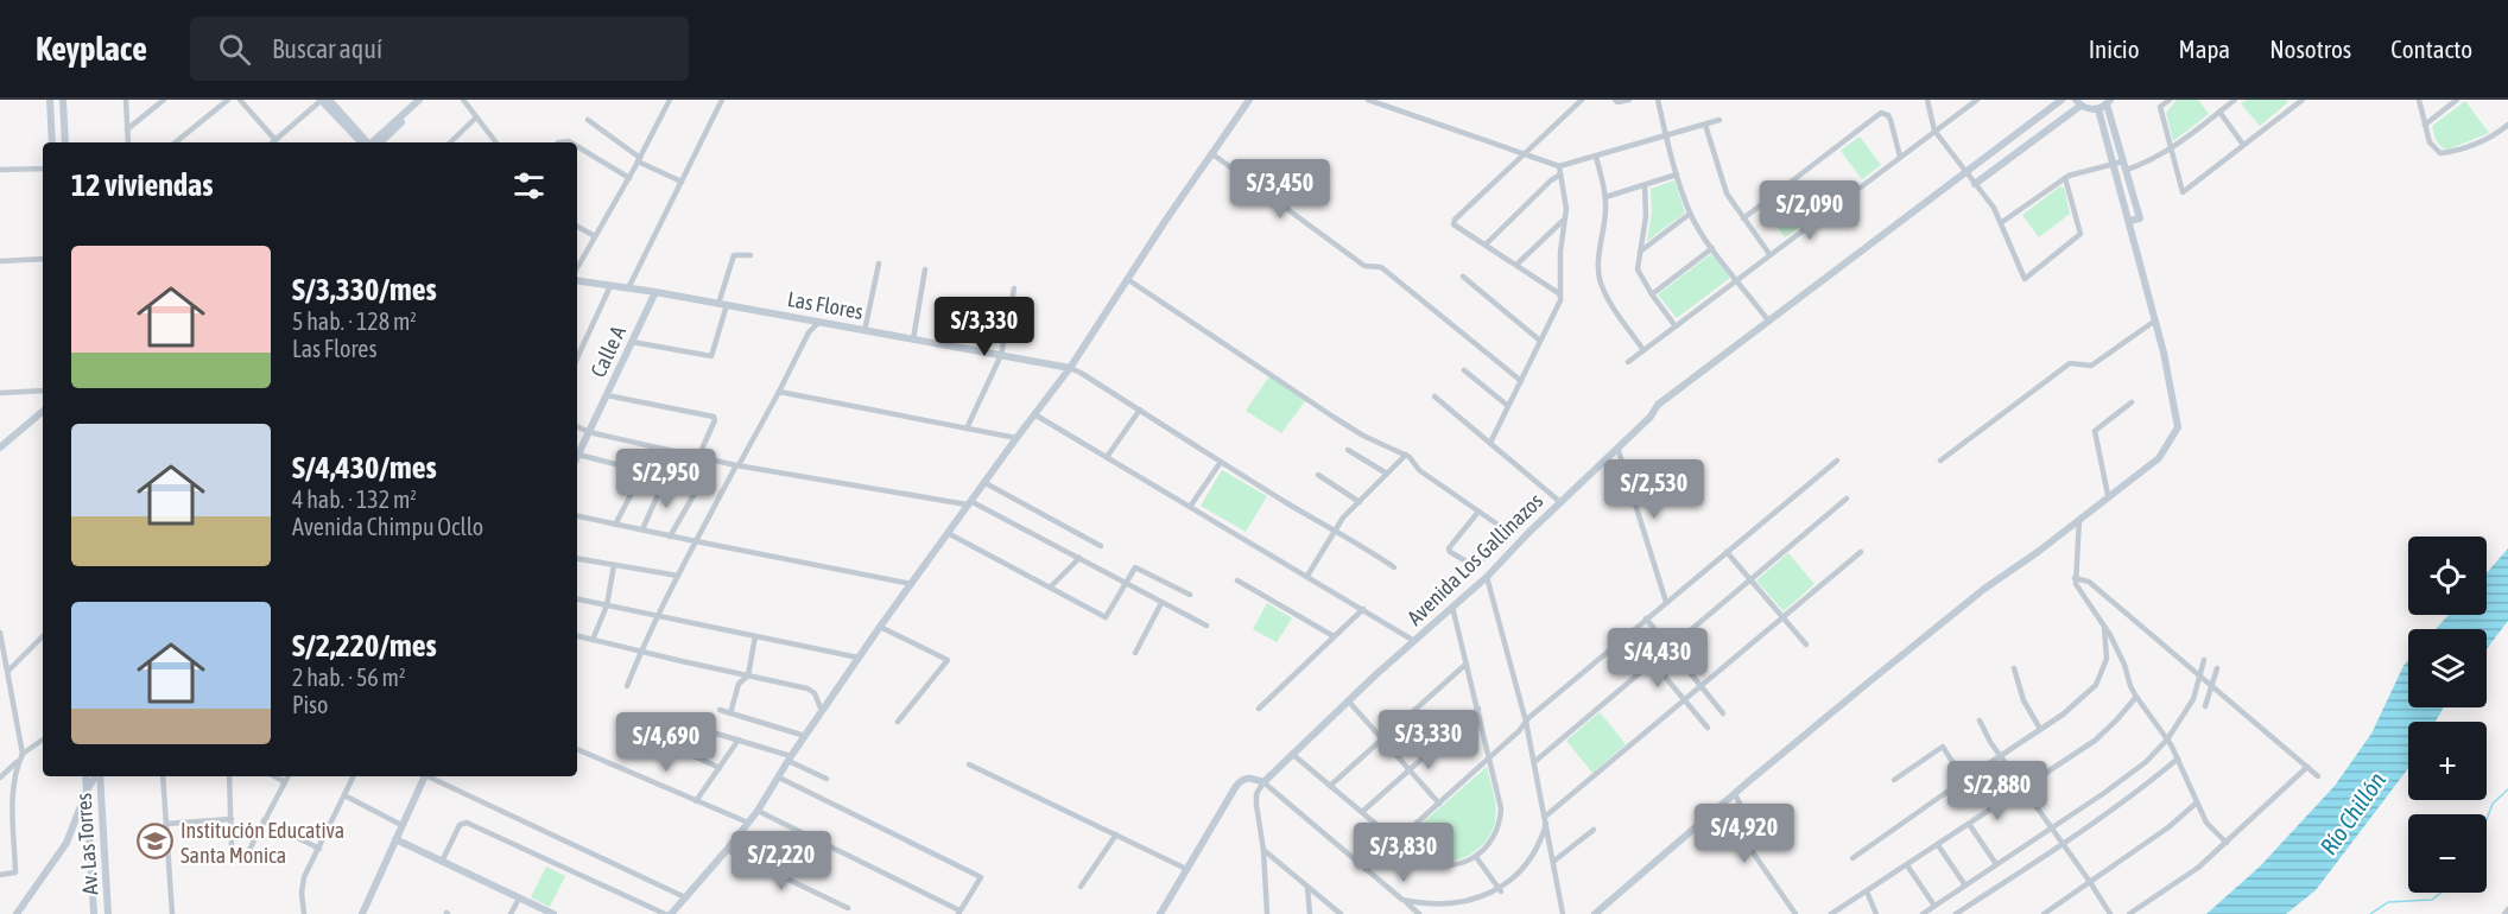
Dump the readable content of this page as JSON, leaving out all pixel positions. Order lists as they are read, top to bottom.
{
  "streets": {
    "street": [
      "Las Flores",
      "Calle A",
      "Avenida Los Gallinazos",
      "Av. Las Torres"
    ]
  },
  "crossings": [
    ["Las Flores", "Calle A"]
  ],
  "water": ["Río Chillón"],
  "places": {
    "school or university": ["Institución Educativa Santa Monica"]
  },
  "page": {
    "header": "Keyplace",
    "search": "Buscar aquí",
    "nav": [
      "Inicio",
      "Mapa",
      "Nosotros",
      "Contacto"
    ],
    "heading": "12 viviendas",
    "price": [
      "S/3,450",
      "S/2,090",
      "S/3,330",
      "S/2,950",
      "S/2,530",
      "S/4,430",
      "S/3,330",
      "S/4,690",
      "S/2,880",
      "S/4,920",
      "S/3,830",
      "S/2,220"
    ],
    "list": [
      {
        "name": "S/3,330/mes",
        "note": "5 hab. · 128 m² · Las Flores"
      },
      {
        "name": "S/4,430/mes",
        "note": "4 hab. · 132 m² · Avenida Chimpu Ocllo"
      },
      {
        "name": "S/2,220/mes",
        "note": "2 hab. · 56 m² · Piso"
      }
    ],
    "map_buttons": ["+", "−"]
  }
}
